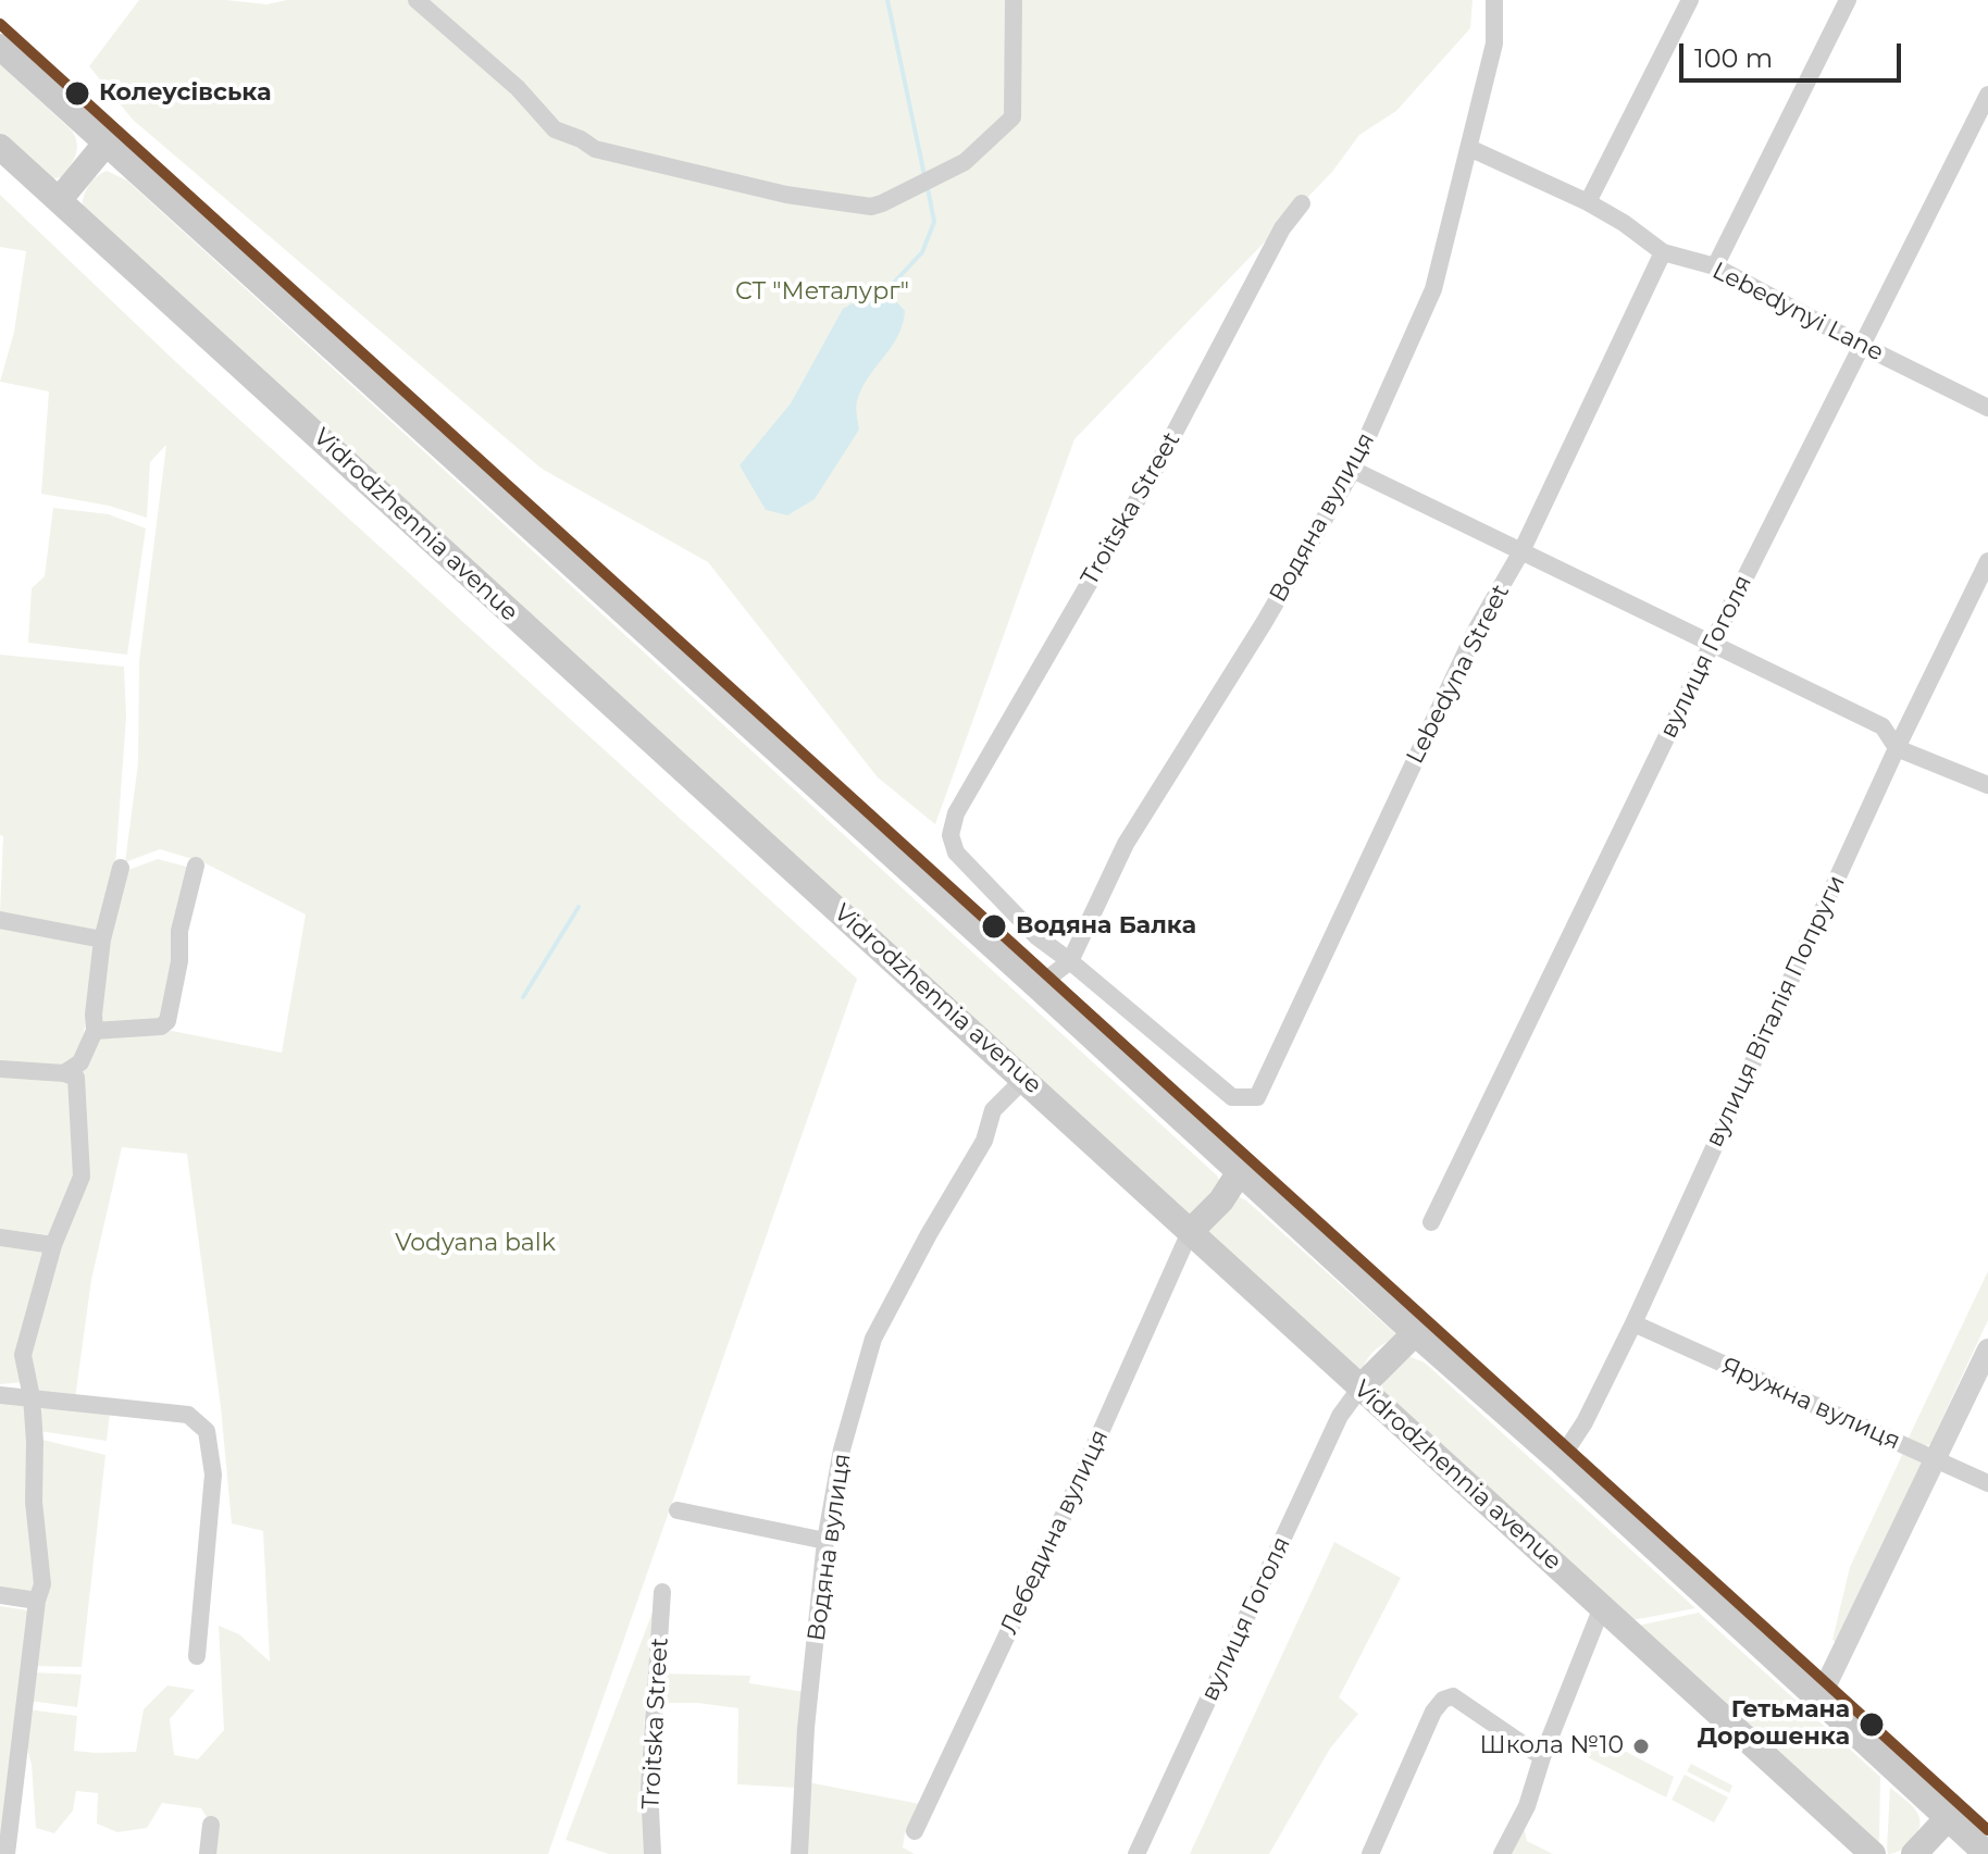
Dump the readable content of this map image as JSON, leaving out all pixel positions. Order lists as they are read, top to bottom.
{
  "streets": {
    "main road": ["Vidrodzhennia avenue"],
    "street": [
      "Lebedynyi Lane",
      "Troitska Street",
      "Водяна вулиця",
      "вулиця Гоголя",
      "Lebedyna Street",
      "вулиця Віталія Попруги",
      "Яружна вулиця",
      "Лебедина вулиця"
    ]
  },
  "crossings": [
    ["Lebedynyi Lane", "Водяна вулиця"],
    ["Lebedynyi Lane", "вулиця Гоголя"],
    ["Lebedynyi Lane", "Lebedyna Street"],
    ["Troitska Street", "Водяна вулиця"],
    ["Troitska Street", "Lebedyna Street"],
    ["Водяна вулиця", "Vidrodzhennia avenue"],
    ["Водяна вулиця", "Lebedyna Street"],
    ["Vidrodzhennia avenue", "вулиця Гоголя"],
    ["Vidrodzhennia avenue", "Лебедина вулиця"],
    ["вулиця Віталія Попруги", "Яружна вулиця"]
  ],
  "parks": ["СТ \"Металург\"", "Vodyana balk"],
  "places": [
    "Колеусівська",
    "Водяна Балка",
    "Гетьмана Дорошенка",
    "Школа №10"
  ],
  "scale_bar": "100 m"
}
